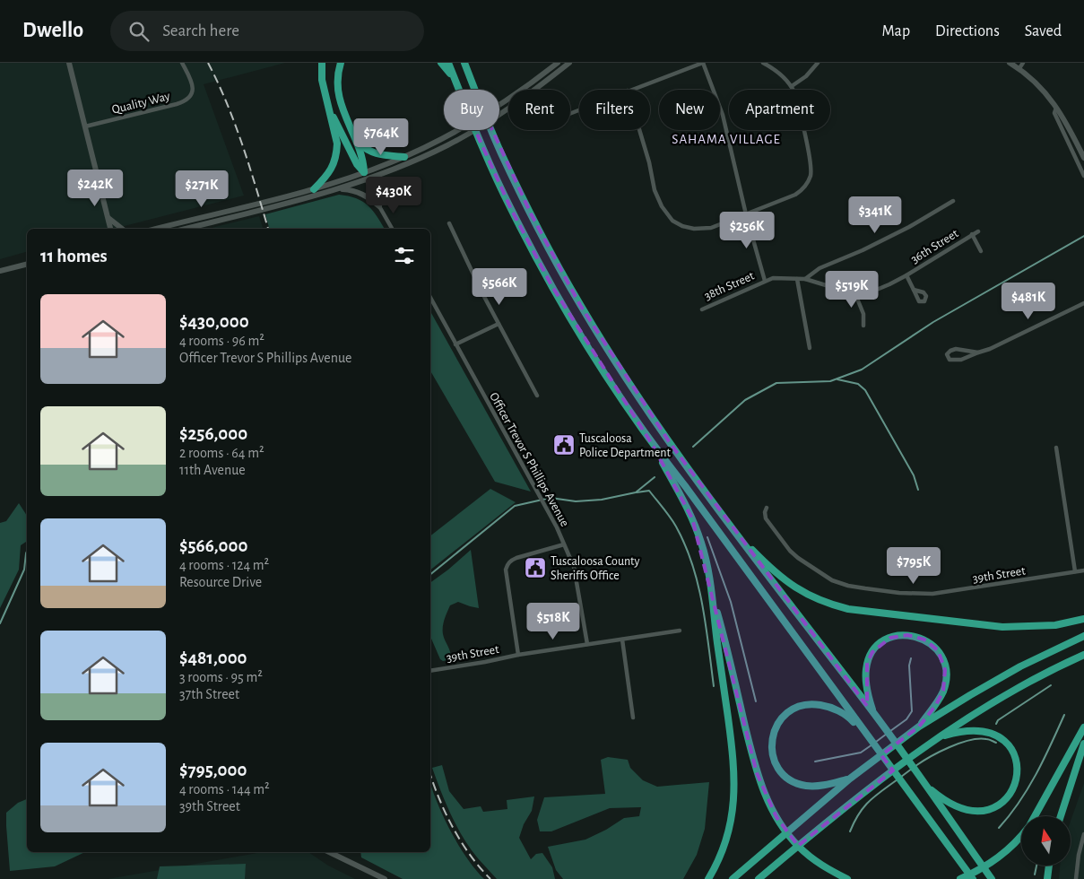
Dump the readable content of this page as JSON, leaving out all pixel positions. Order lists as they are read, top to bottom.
{
  "streets": {
    "street": [
      "Quality Way",
      "36th Street",
      "38th Street",
      "Officer Trevor S Phillips Avenue",
      "39th Street"
    ]
  },
  "crossings": [
    ["36th Street", "38th Street"],
    ["Officer Trevor S Phillips Avenue", "39th Street"]
  ],
  "districts": ["SAHAMA VILLAGE"],
  "places": {
    "public building": ["Tuscaloosa Police Department", "Tuscaloosa County Sheriffs Office"]
  },
  "north": "top",
  "page": {
    "header": "Dwello",
    "search": "Search here",
    "nav": ["Map", "Directions", "Saved"],
    "chip": [
      "Buy",
      "Rent",
      "Filters",
      "New",
      "Apartment"
    ],
    "price": [
      "$764K",
      "$242K",
      "$271K",
      "$430K",
      "$341K",
      "$256K",
      "$566K",
      "$519K",
      "$481K",
      "$795K",
      "$518K"
    ],
    "heading": "11 homes",
    "list": [
      {
        "name": "$430,000",
        "note": "4 rooms · 96 m² · Officer Trevor S Phillips Avenue"
      },
      {
        "name": "$256,000",
        "note": "2 rooms · 64 m² · 11th Avenue"
      },
      {
        "name": "$566,000",
        "note": "4 rooms · 124 m² · Resource Drive"
      },
      {
        "name": "$481,000",
        "note": "3 rooms · 95 m² · 37th Street"
      },
      {
        "name": "$795,000",
        "note": "4 rooms · 144 m² · 39th Street"
      }
    ]
  }
}
